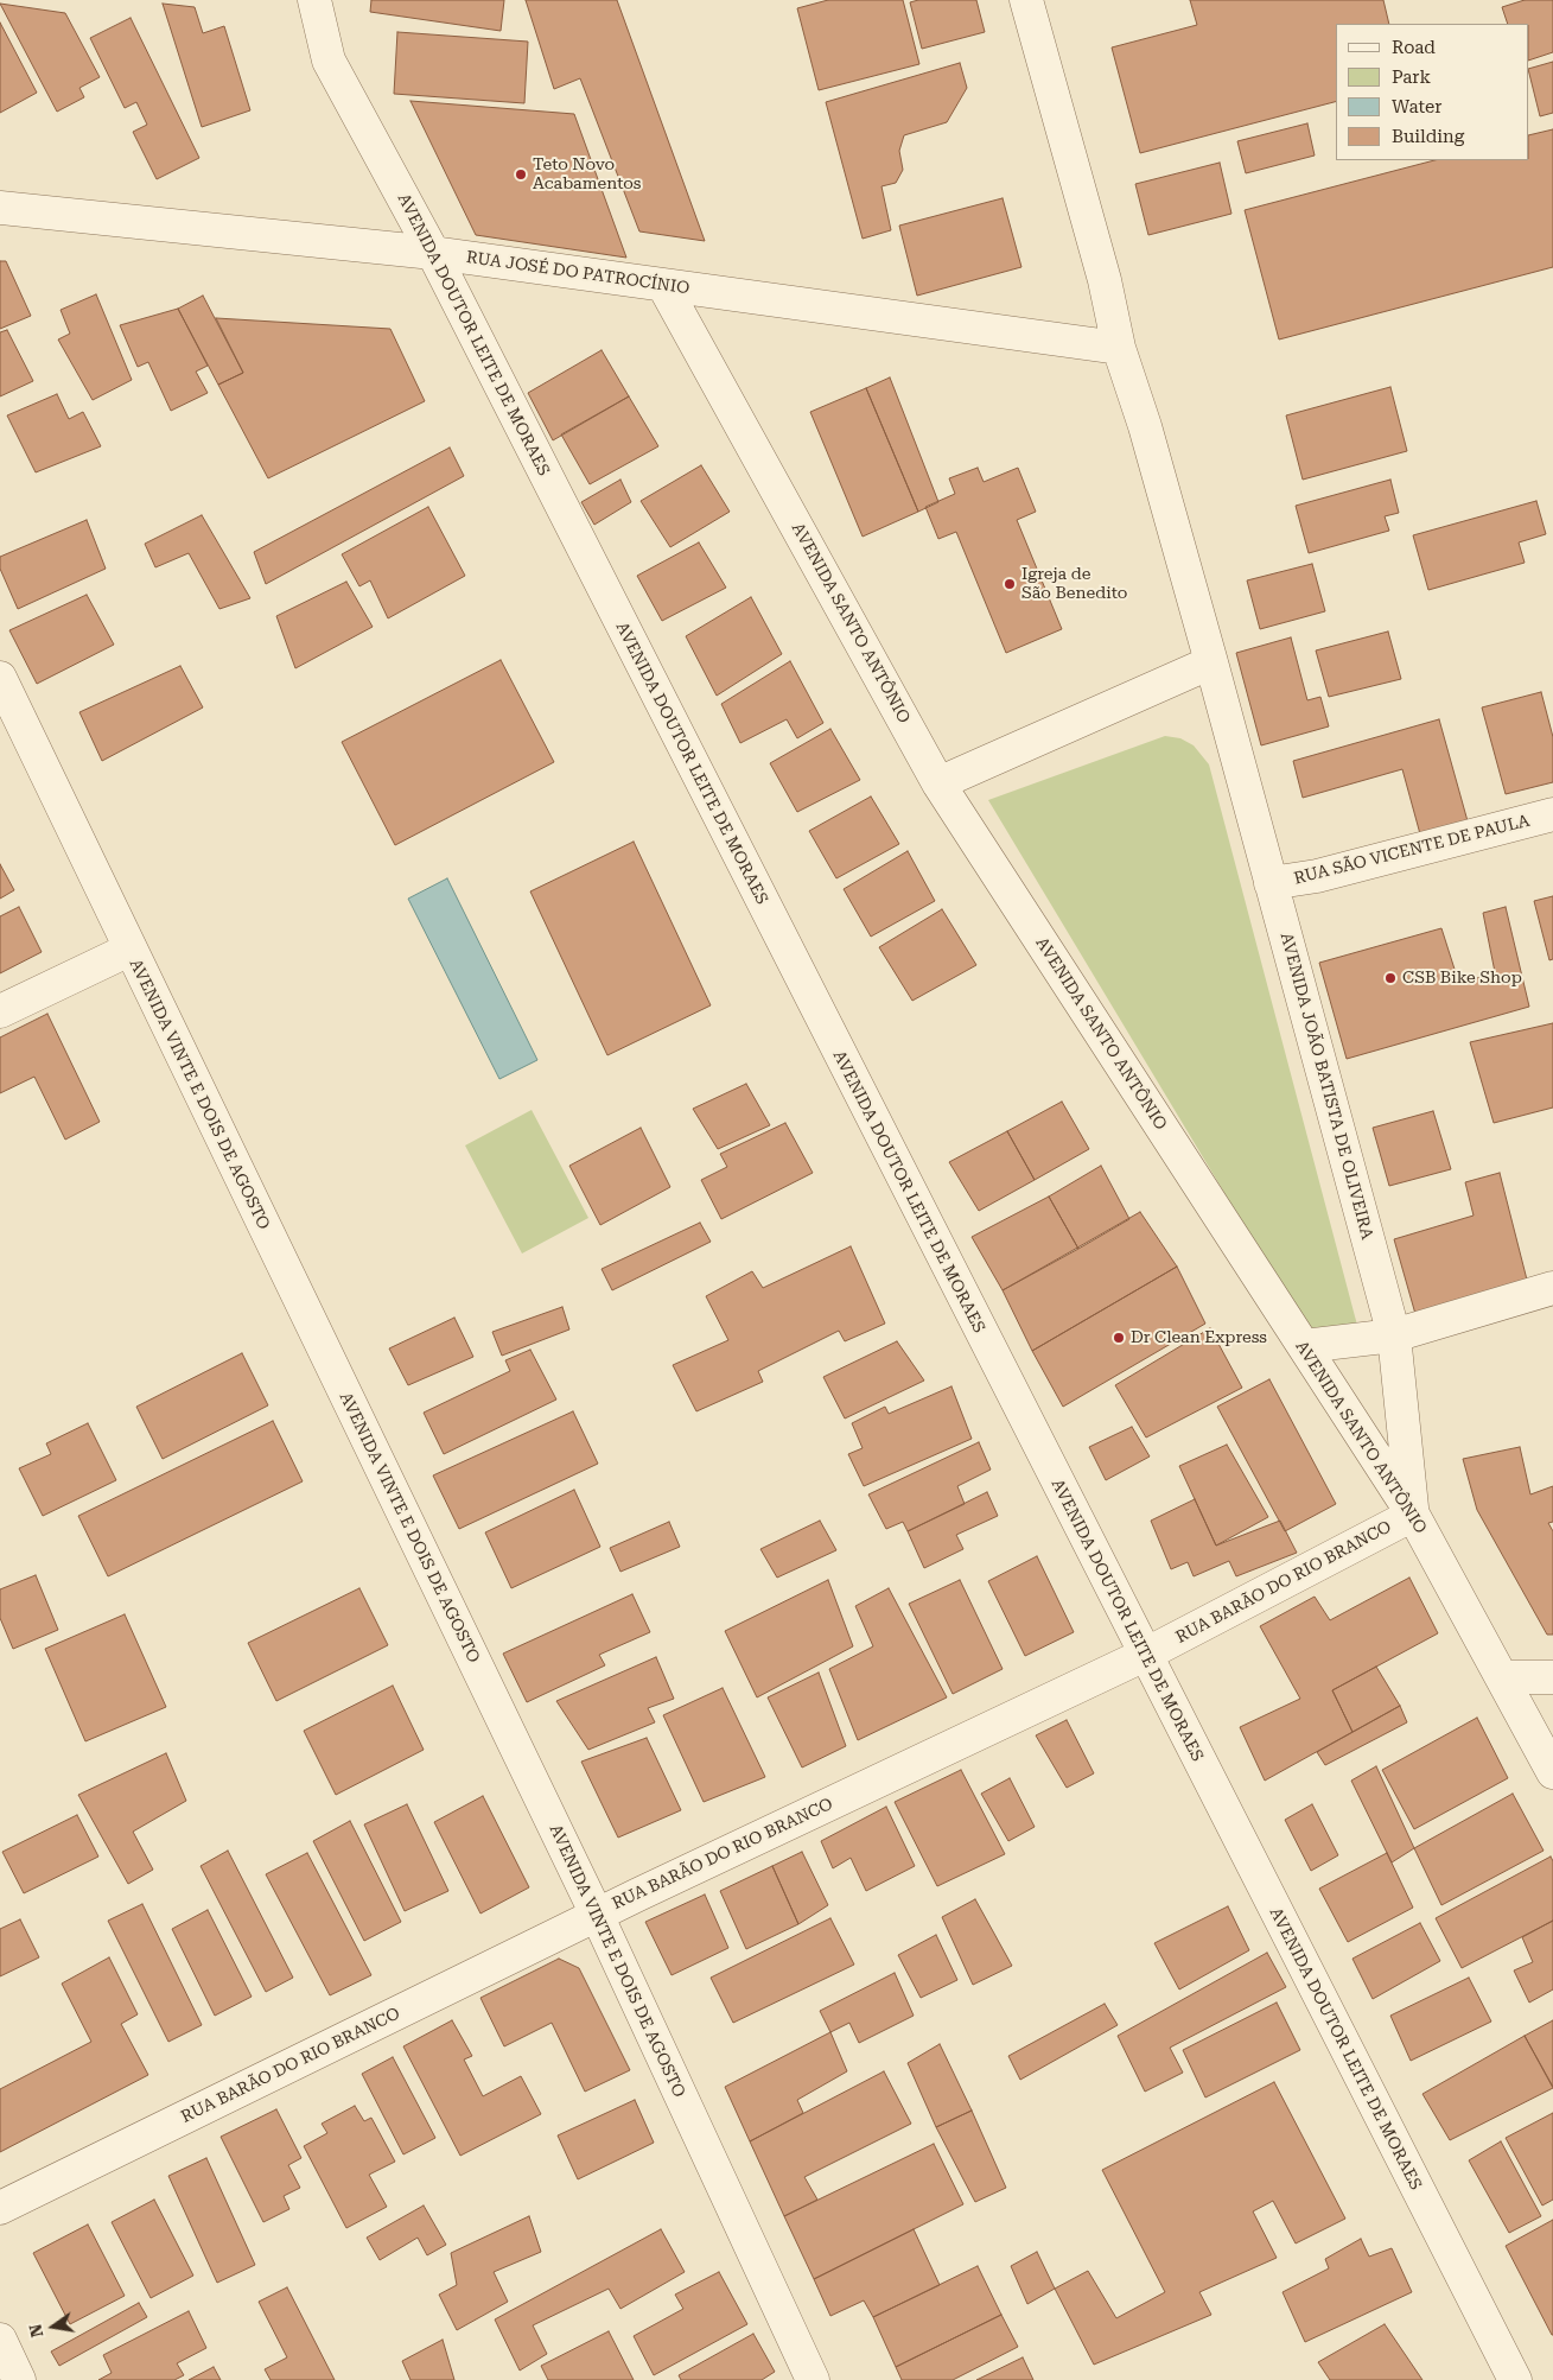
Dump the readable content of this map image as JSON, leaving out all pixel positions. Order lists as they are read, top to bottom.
{
  "streets": {
    "street": [
      "RUA JOSÉ DO PATROCÍNIO",
      "AVENIDA DOUTOR LEITE DE MORAES",
      "AVENIDA SANTO ANTÔNIO",
      "RUA SÃO VICENTE DE PAULA",
      "AVENIDA JOÃO BATISTA DE OLIVEIRA",
      "AVENIDA VINTE E DOIS DE AGOSTO",
      "RUA BARÃO DO RIO BRANCO"
    ]
  },
  "crossings": [
    ["RUA JOSÉ DO PATROCÍNIO", "AVENIDA DOUTOR LEITE DE MORAES"],
    ["RUA JOSÉ DO PATROCÍNIO", "AVENIDA SANTO ANTÔNIO"],
    ["RUA JOSÉ DO PATROCÍNIO", "AVENIDA JOÃO BATISTA DE OLIVEIRA"],
    ["AVENIDA DOUTOR LEITE DE MORAES", "RUA BARÃO DO RIO BRANCO"],
    ["AVENIDA SANTO ANTÔNIO", "AVENIDA JOÃO BATISTA DE OLIVEIRA"],
    ["AVENIDA SANTO ANTÔNIO", "RUA BARÃO DO RIO BRANCO"],
    ["RUA SÃO VICENTE DE PAULA", "AVENIDA JOÃO BATISTA DE OLIVEIRA"],
    ["AVENIDA JOÃO BATISTA DE OLIVEIRA", "RUA BARÃO DO RIO BRANCO"],
    ["AVENIDA VINTE E DOIS DE AGOSTO", "RUA BARÃO DO RIO BRANCO"]
  ],
  "places": [
    "Teto Novo Acabamentos",
    "Igreja de São Benedito",
    "CSB Bike Shop",
    "Dr Clean Express"
  ],
  "legend": [
    "Road",
    "Park",
    "Water",
    "Building"
  ],
  "north": "left"
}
